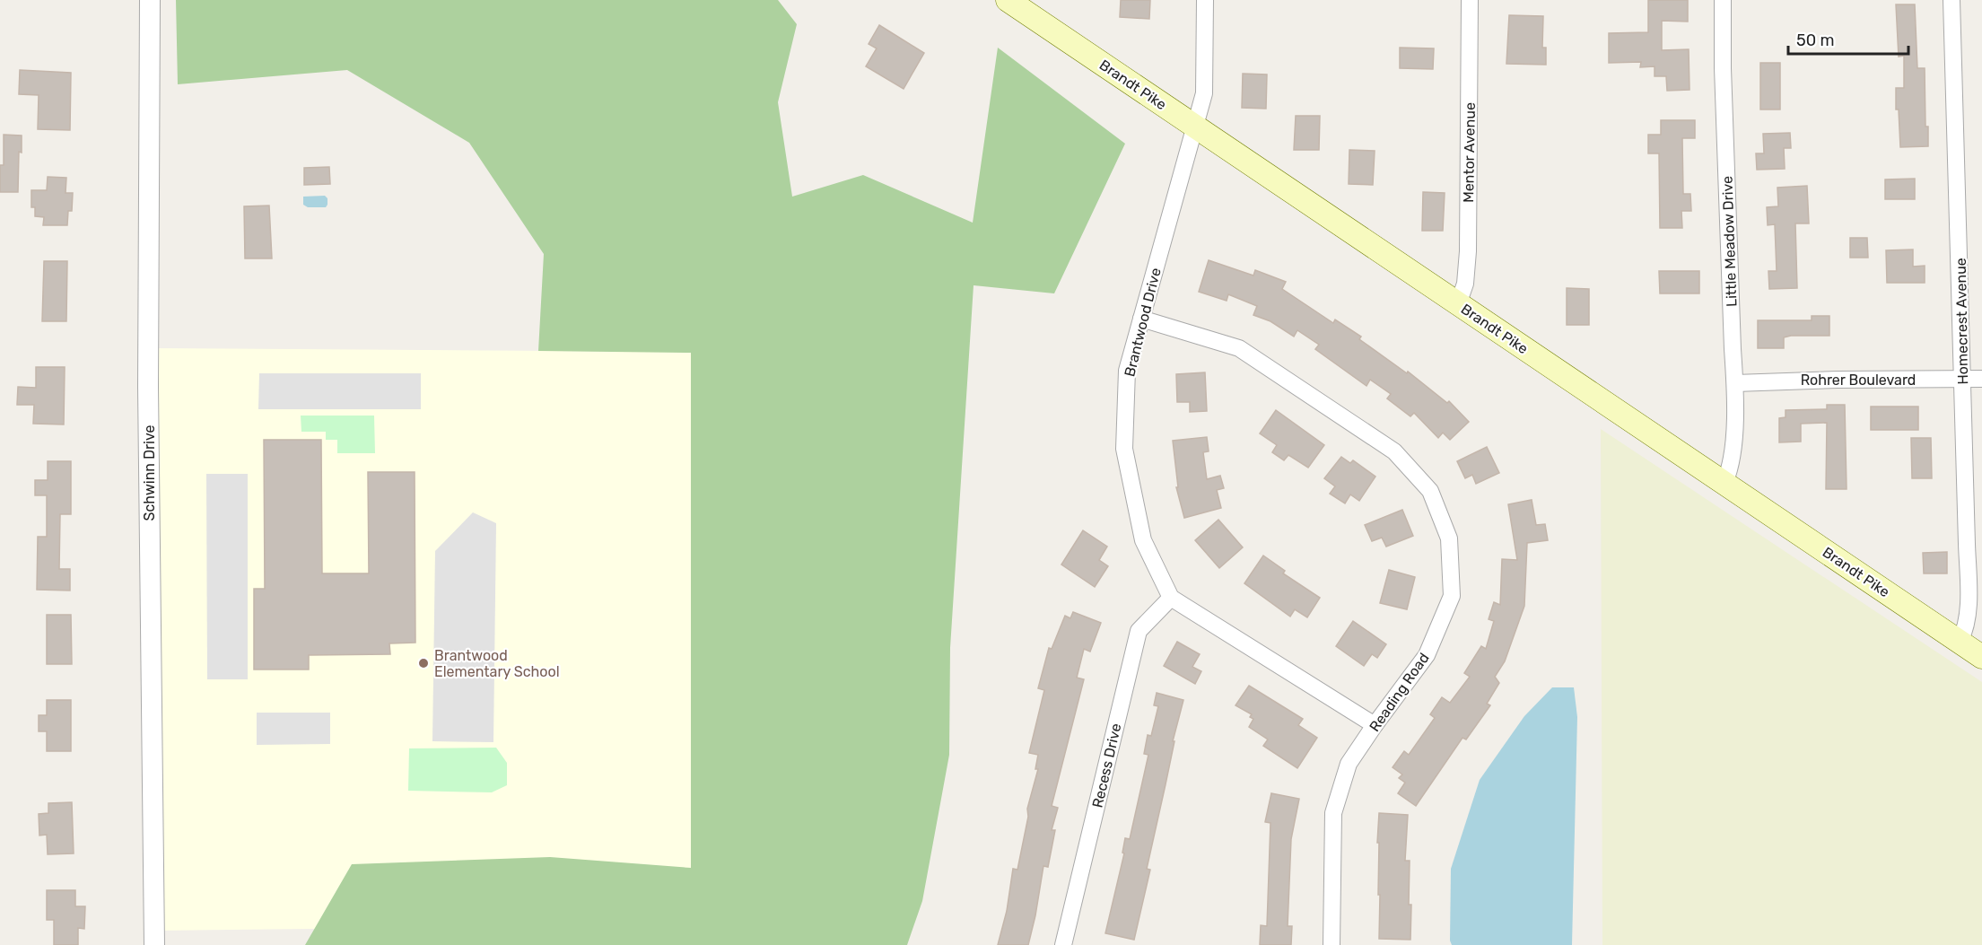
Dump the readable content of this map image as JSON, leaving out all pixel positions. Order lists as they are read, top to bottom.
{
  "streets": {
    "main road": ["Brandt Pike"],
    "street": [
      "Mentor Avenue",
      "Little Meadow Drive",
      "Homecrest Avenue",
      "Brantwood Drive",
      "Rohrer Boulevard",
      "Schwinn Drive",
      "Reading Road",
      "Recess Drive"
    ]
  },
  "crossings": [
    ["Brandt Pike", "Mentor Avenue"],
    ["Brandt Pike", "Little Meadow Drive"],
    ["Brandt Pike", "Homecrest Avenue"],
    ["Brandt Pike", "Brantwood Drive"],
    ["Little Meadow Drive", "Rohrer Boulevard"],
    ["Homecrest Avenue", "Rohrer Boulevard"],
    ["Brantwood Drive", "Reading Road"],
    ["Brantwood Drive", "Recess Drive"]
  ],
  "places": ["Brantwood Elementary School"],
  "scale_bar": "50 m"
}
